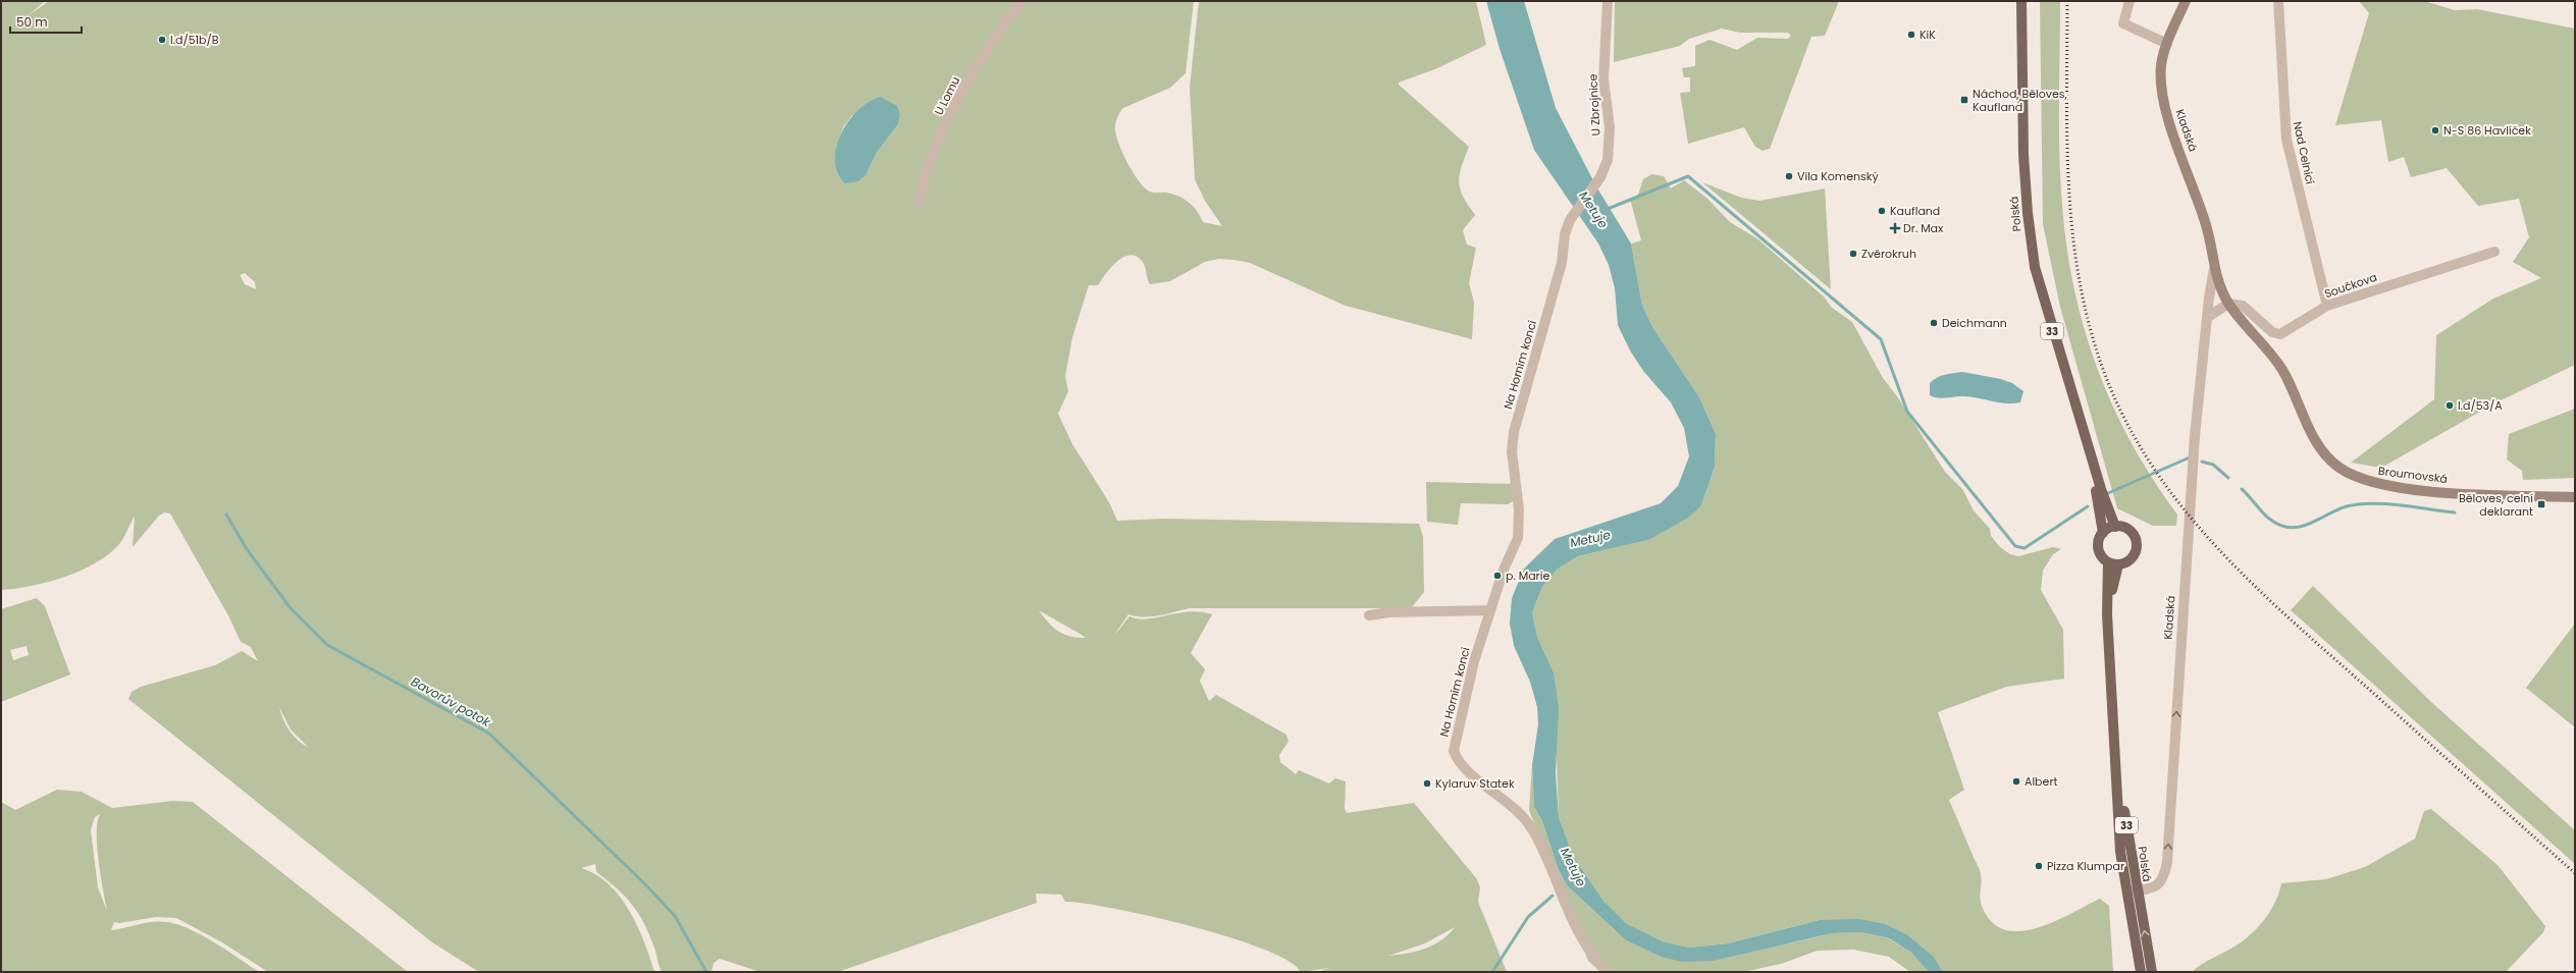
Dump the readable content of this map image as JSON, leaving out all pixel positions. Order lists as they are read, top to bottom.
{
  "streets": {
    "main road": [
      "Kladská",
      "Polská",
      "33",
      "Broumovská"
    ],
    "street": [
      "U Lomu",
      "U Zbrojnice",
      "Nad Celnicí",
      "Součkova",
      "Na Horním konci"
    ]
  },
  "crossings": [
    ["U Zbrojnice", "Na Horním konci"],
    ["Kladská", "Polská"],
    ["Kladská", "Součkova"],
    ["Kladská", "Broumovská"],
    ["Nad Celnicí", "Součkova"]
  ],
  "one_way": ["Kladská"],
  "water": ["Metuje", "Bavorův potok"],
  "places": {
    "other": [
      "KiK",
      "I.d/51b/B",
      "N-S 86 Havlíček",
      "Vila Komenský",
      "Kaufland",
      "Zvěrokruh",
      "Deichmann",
      "I.d/53/A",
      "p. Marie",
      "Albert",
      "Kylaruv Statek",
      "Pizza Klumpar"
    ],
    "transit": ["Náchod, Běloves, Kaufland", "Běloves, celní deklarant"],
    "health": ["Dr. Max"]
  },
  "scale_bar": "50 m"
}
